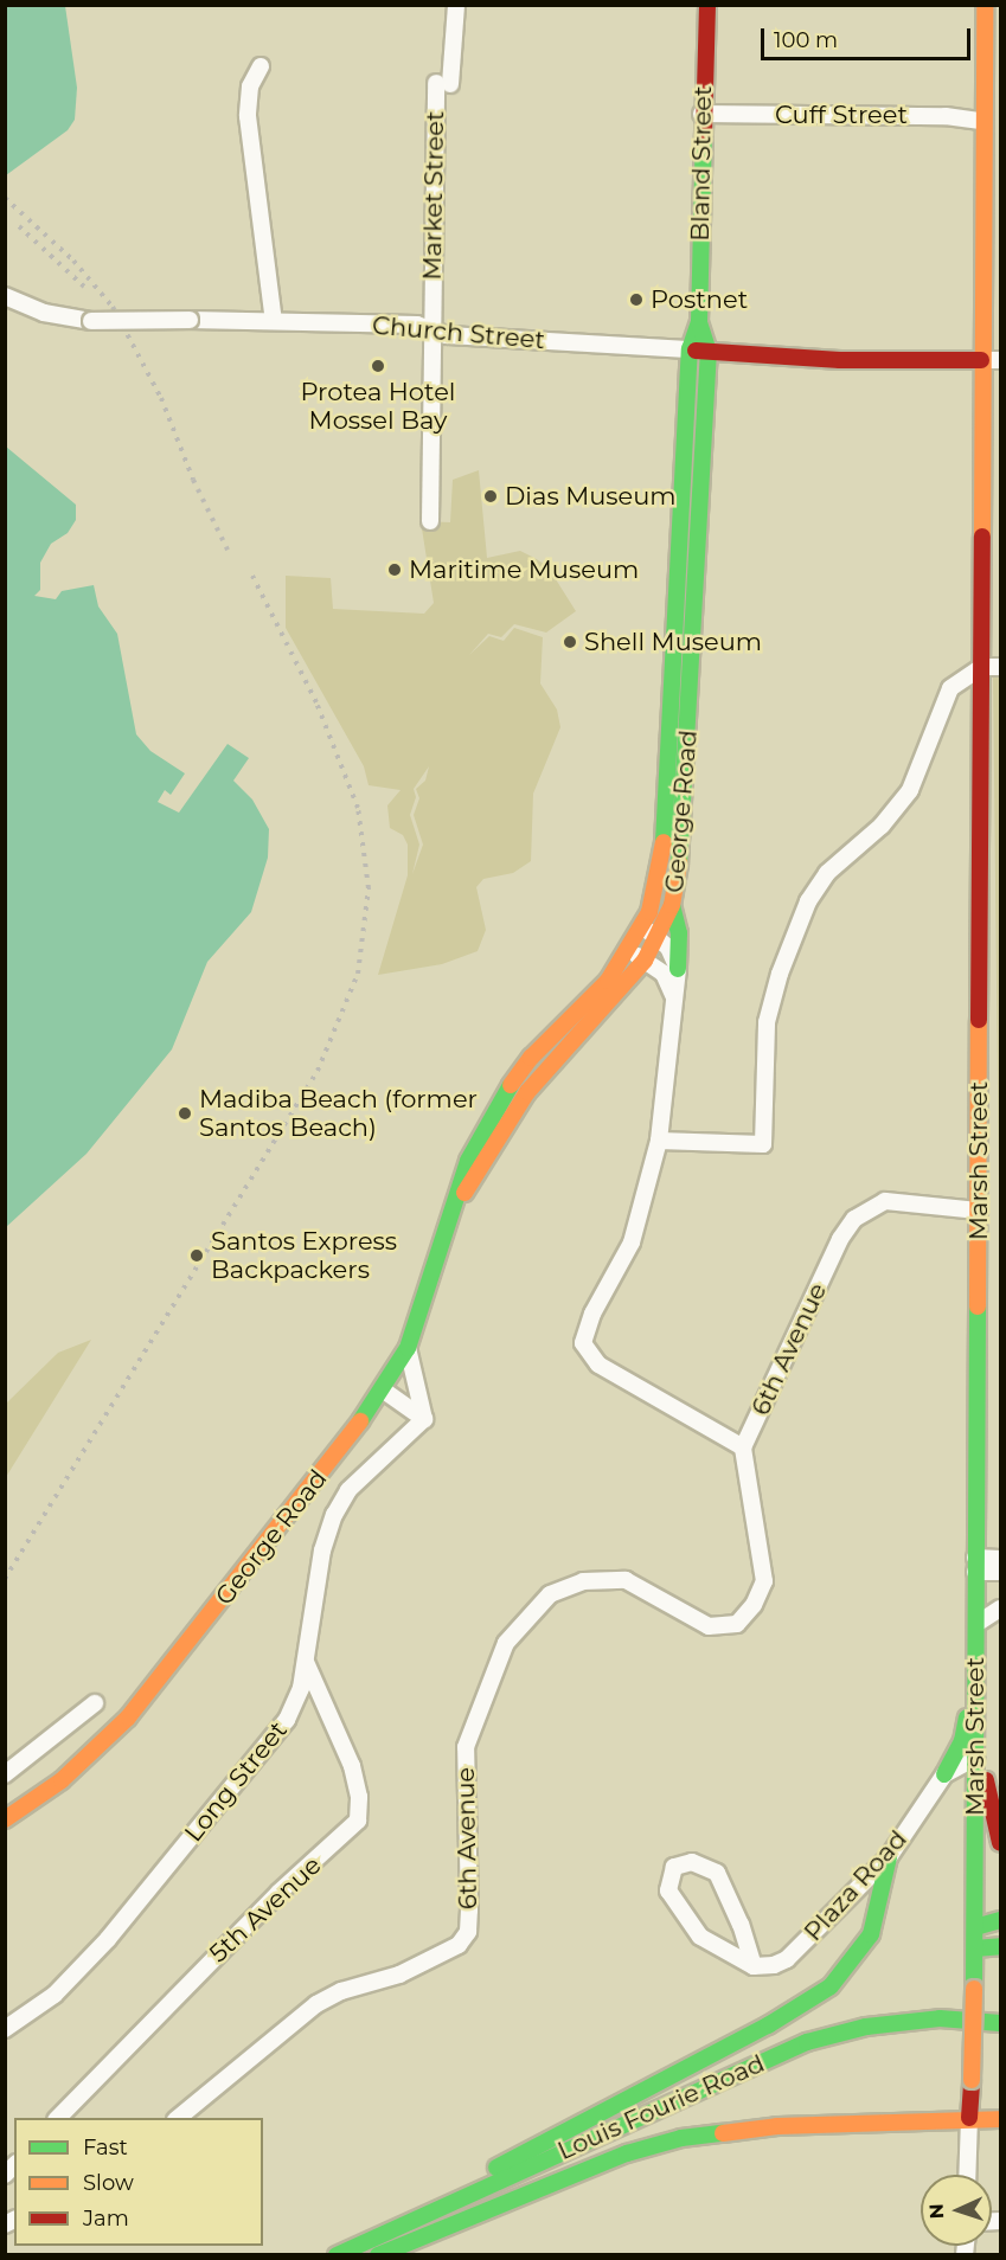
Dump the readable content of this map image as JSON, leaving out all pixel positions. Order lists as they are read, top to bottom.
{
  "streets": {
    "street": [
      "Cuff Street",
      "Bland Street",
      "Market Street",
      "Church Street",
      "George Road",
      "Marsh Street",
      "6th Avenue",
      "Long Street",
      "Plaza Road",
      "5th Avenue",
      "Louis Fourie Road"
    ]
  },
  "crossings": [
    ["Cuff Street", "Bland Street"],
    ["Cuff Street", "Marsh Street"],
    ["Bland Street", "Church Street"],
    ["Bland Street", "George Road"],
    ["Market Street", "Church Street"],
    ["Church Street", "George Road"],
    ["Church Street", "Marsh Street"],
    ["Marsh Street", "6th Avenue"],
    ["Marsh Street", "Plaza Road"],
    ["Long Street", "5th Avenue"]
  ],
  "places": [
    "Postnet",
    "Protea Hotel Mossel Bay",
    "Dias Museum",
    "Maritime Museum",
    "Shell Museum",
    "Madiba Beach (former Santos Beach)",
    "Santos Express Backpackers"
  ],
  "legend": ["Fast", "Slow", "Jam"],
  "scale_bar": "100 m",
  "north": "left"
}
